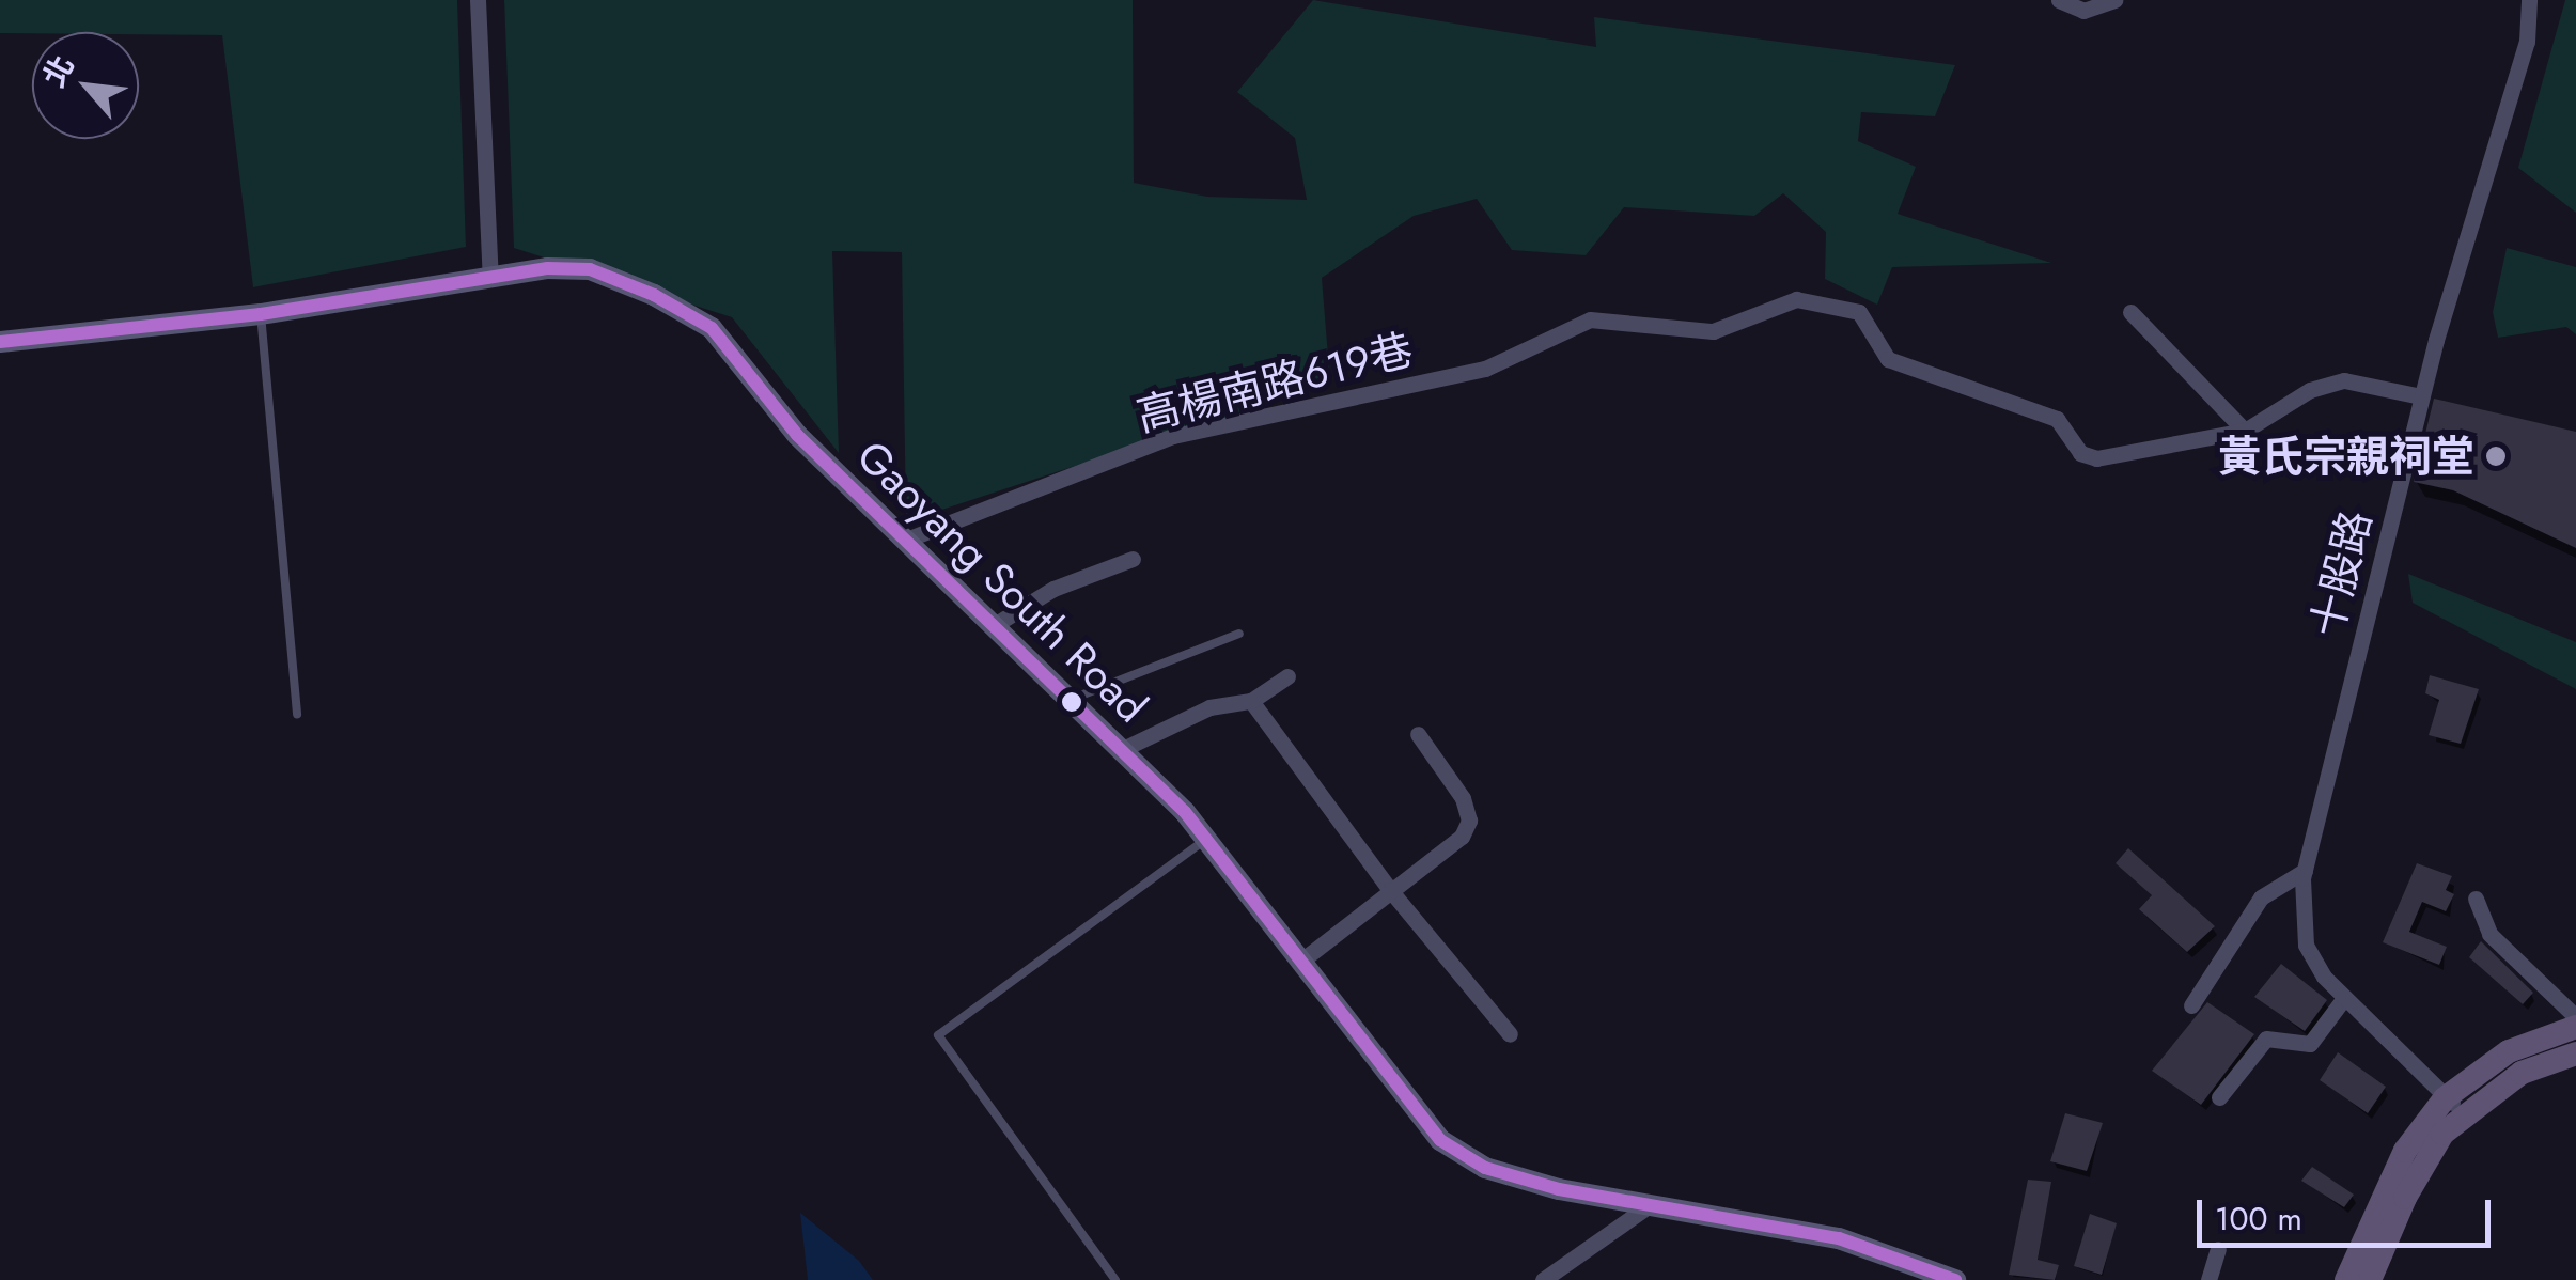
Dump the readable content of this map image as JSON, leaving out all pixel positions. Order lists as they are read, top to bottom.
{
  "streets": {
    "street": ["高楊南路619巷", "十股路", "Gaoyang South Road"]
  },
  "crossings": [
    ["高楊南路619巷", "Gaoyang South Road"]
  ],
  "places": ["黃氏宗親祠堂"],
  "scale_bar": "100 m",
  "north": "top left"
}
